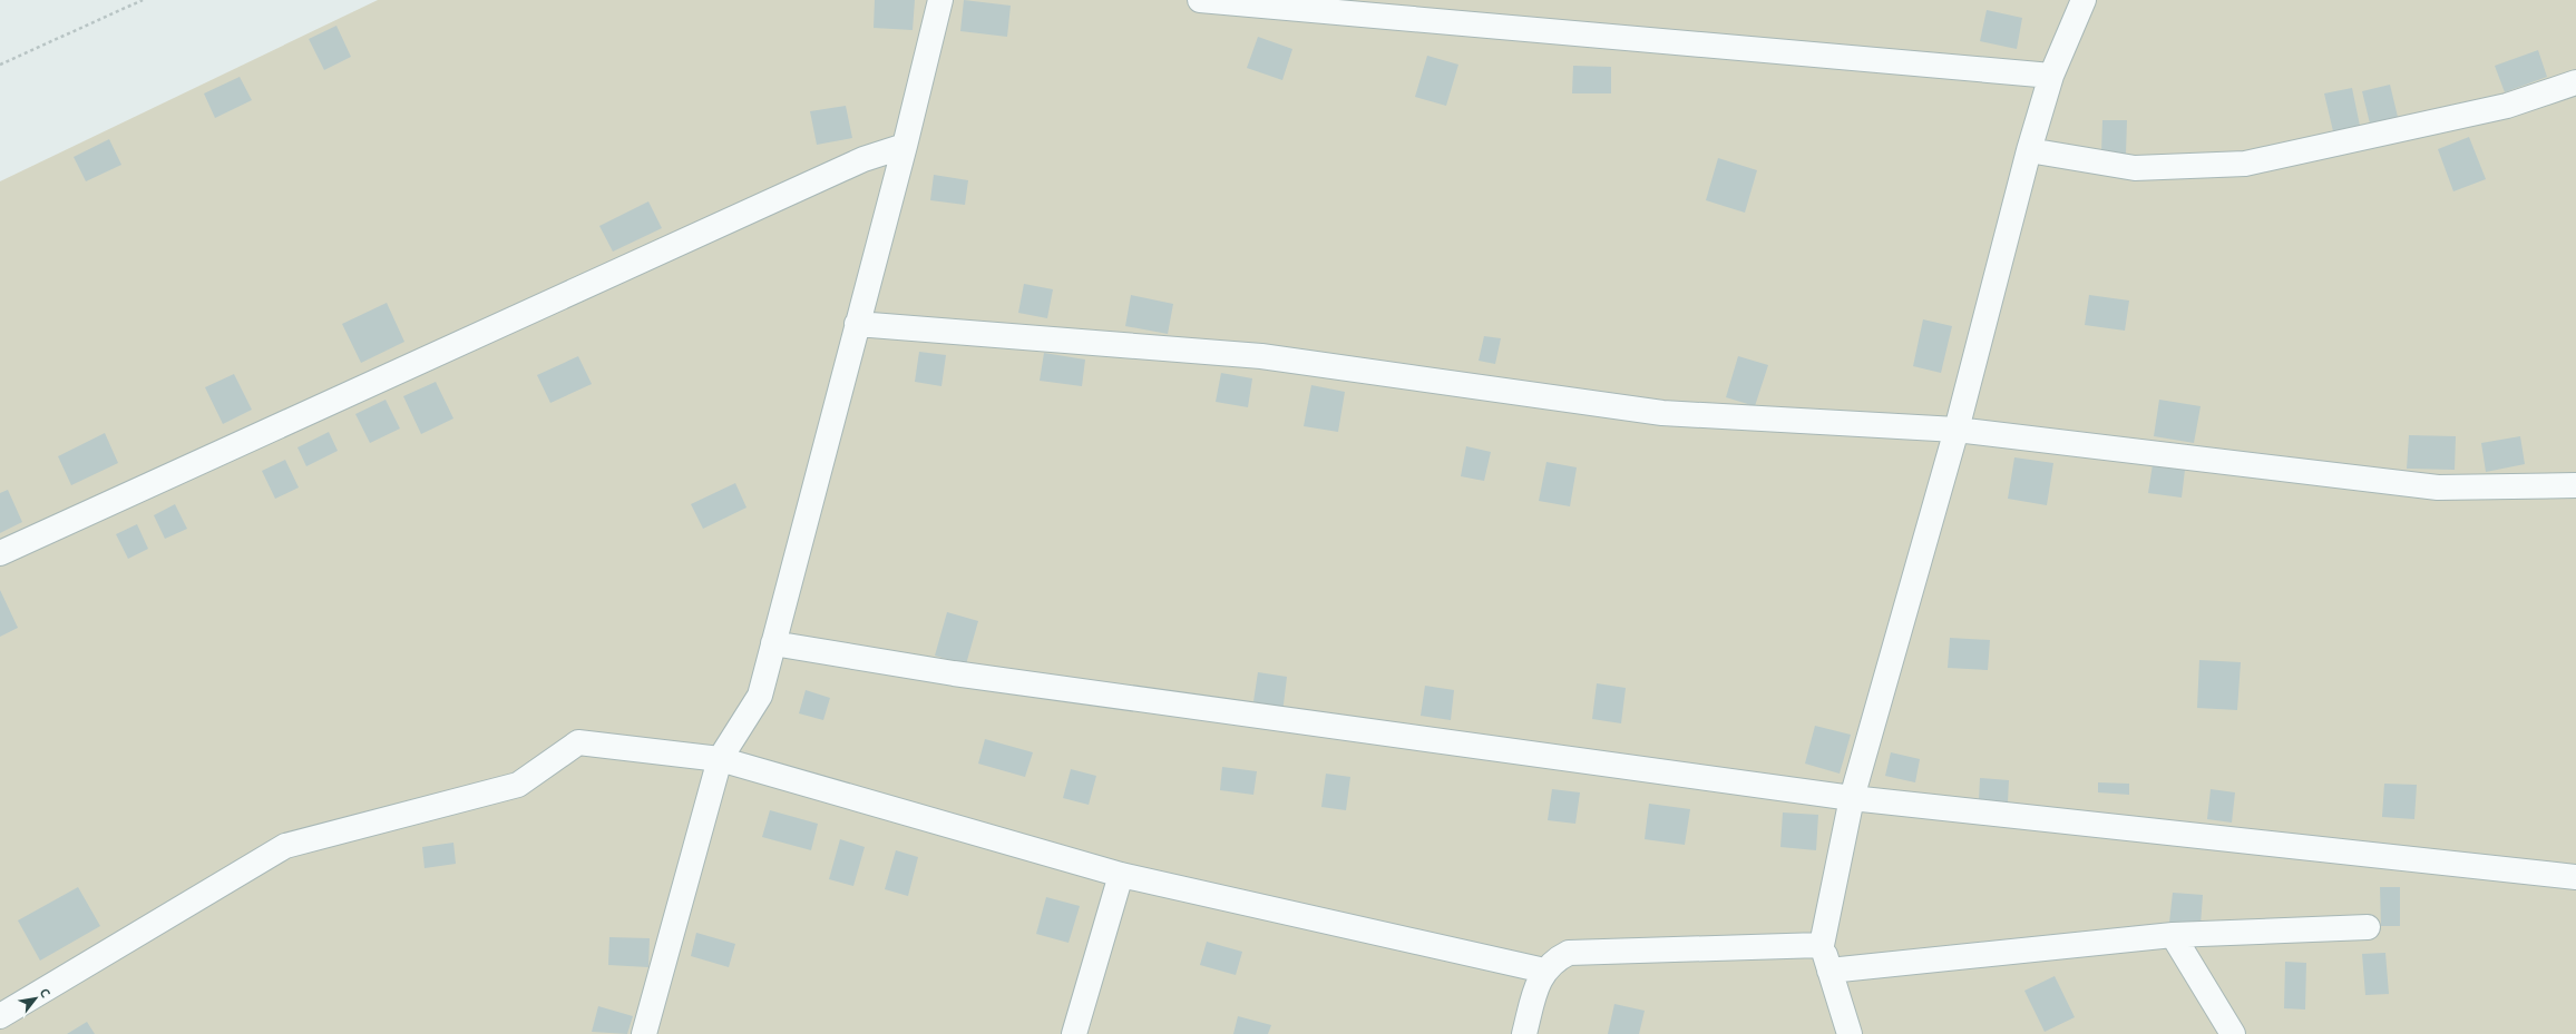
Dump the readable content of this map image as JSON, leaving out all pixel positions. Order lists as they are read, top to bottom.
{
  "north": "top right"
}
